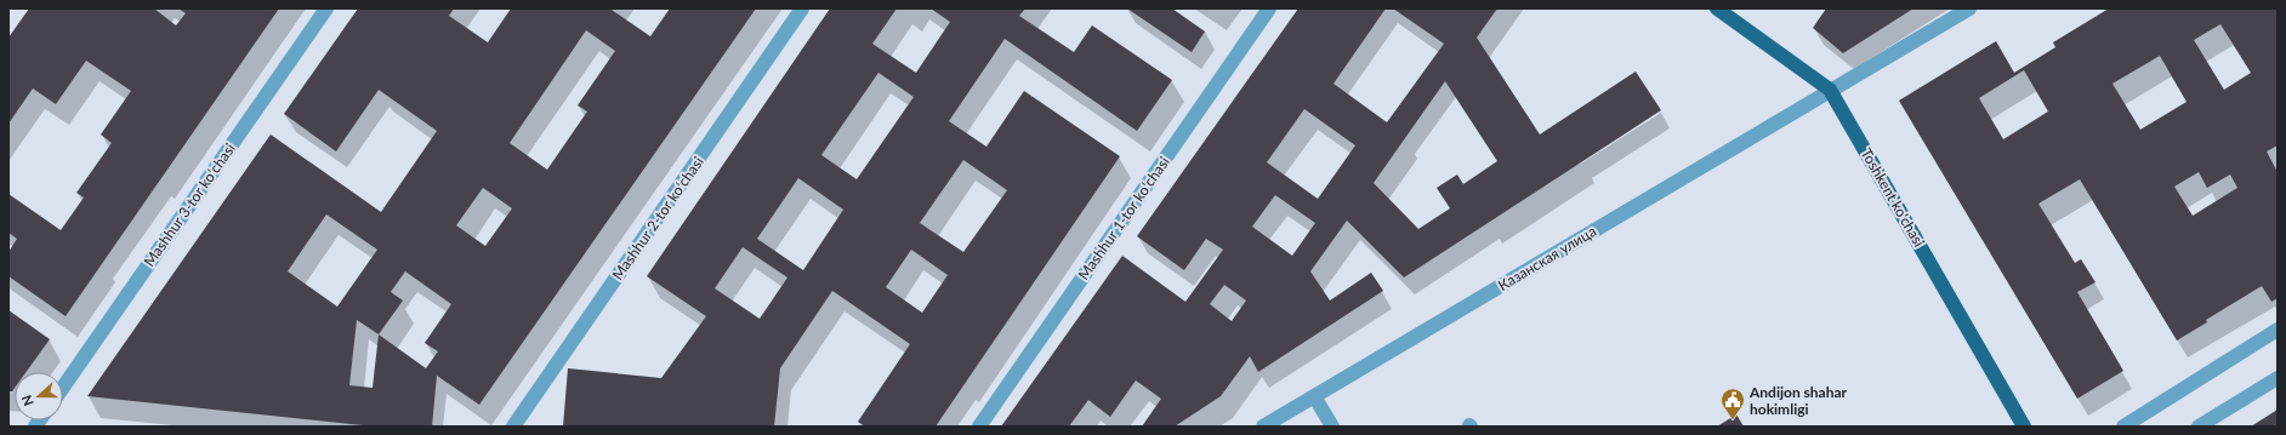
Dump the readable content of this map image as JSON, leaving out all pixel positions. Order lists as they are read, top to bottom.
{
  "streets": {
    "main road": ["Toshkent ko'chasi"],
    "street": [
      "Mashhur 3-tor koʻchasi",
      "Mashhur 2-tor koʻchasi",
      "Mashhur 1-tor koʻchasi",
      "Казанская улица"
    ]
  },
  "crossings": [
    ["Toshkent ko'chasi", "Казанская улица"]
  ],
  "places": {
    "public building": ["Andijon shahar hokimligi"]
  },
  "north": "left"
}
